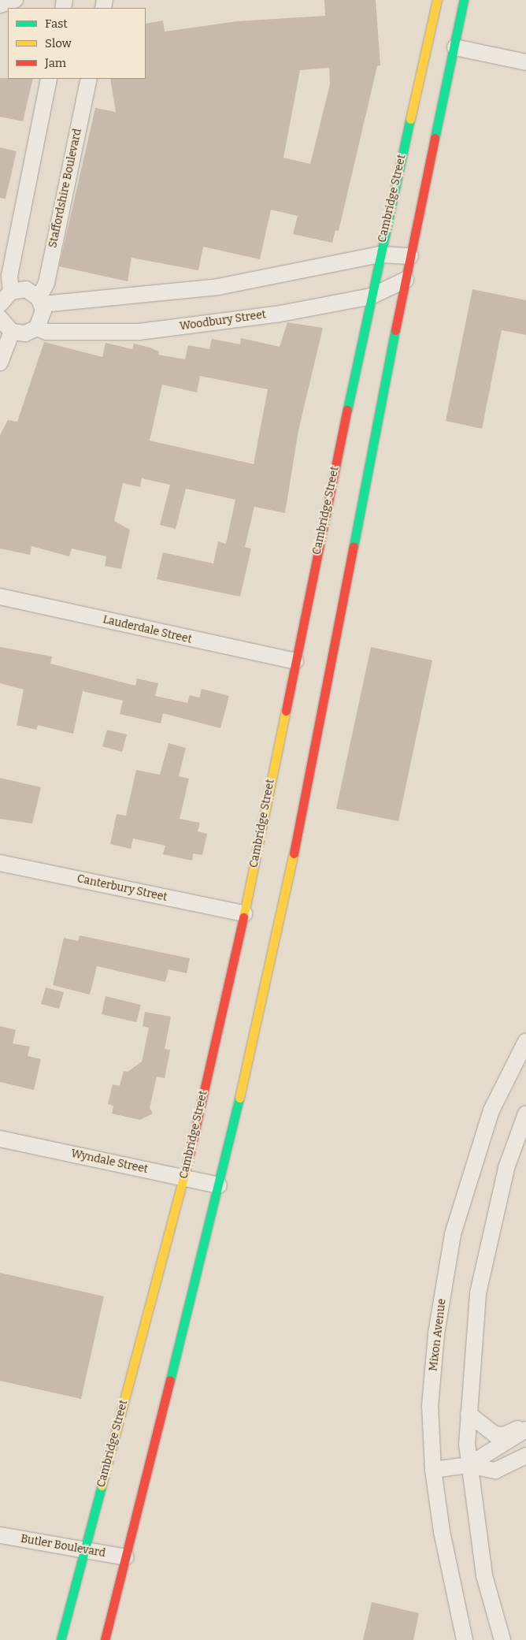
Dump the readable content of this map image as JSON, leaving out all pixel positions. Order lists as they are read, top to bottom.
{
  "streets": {
    "street": [
      "Staffordshire Boulevard",
      "Cambridge Street",
      "Woodbury Street",
      "Lauderdale Street",
      "Canterbury Street",
      "Wyndale Street",
      "Mixon Avenue",
      "Butler Boulevard"
    ]
  },
  "crossings": [
    ["Staffordshire Boulevard", "Woodbury Street"],
    ["Cambridge Street", "Woodbury Street"],
    ["Cambridge Street", "Lauderdale Street"],
    ["Cambridge Street", "Canterbury Street"],
    ["Cambridge Street", "Wyndale Street"],
    ["Cambridge Street", "Butler Boulevard"]
  ],
  "legend": ["Fast", "Slow", "Jam"]
}
